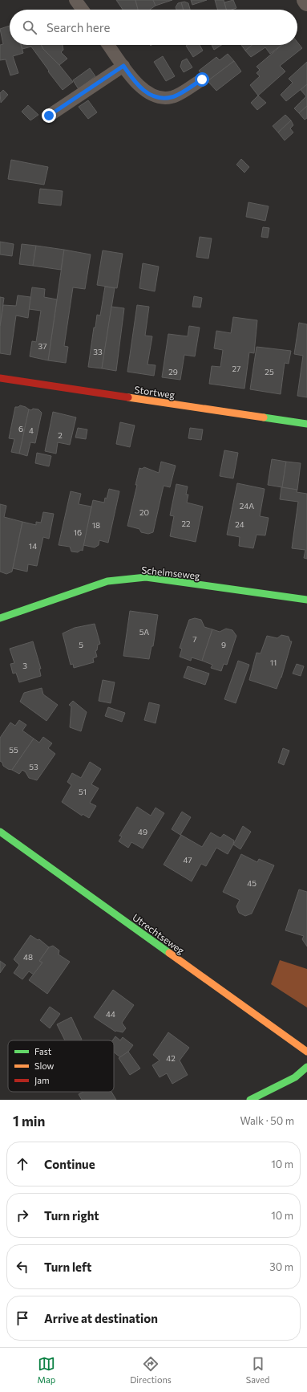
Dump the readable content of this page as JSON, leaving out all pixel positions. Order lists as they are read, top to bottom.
{
  "streets": {
    "main road": ["Stortweg", "Schelmseweg", "Utrechtseweg"]
  },
  "house_numbers": [
    "37",
    "33",
    "27",
    "29",
    "25",
    "6",
    "4",
    "2",
    "24A",
    "20",
    "22",
    "24",
    "18",
    "16",
    "14",
    "5A",
    "7",
    "5",
    "9",
    "11",
    "3",
    "55",
    "53",
    "51",
    "49",
    "47",
    "45",
    "48",
    "44",
    "42"
  ],
  "legend": ["Fast", "Slow", "Jam"],
  "page": {
    "search": "Search here",
    "heading": ["1 min", "Walk · 50 m"],
    "list": [
      ["Continue", "10 m"],
      ["Turn right", "10 m"],
      ["Turn left", "30 m"],
      "Arrive at destination"
    ],
    "nav": ["Map", "Directions", "Saved"]
  }
}
